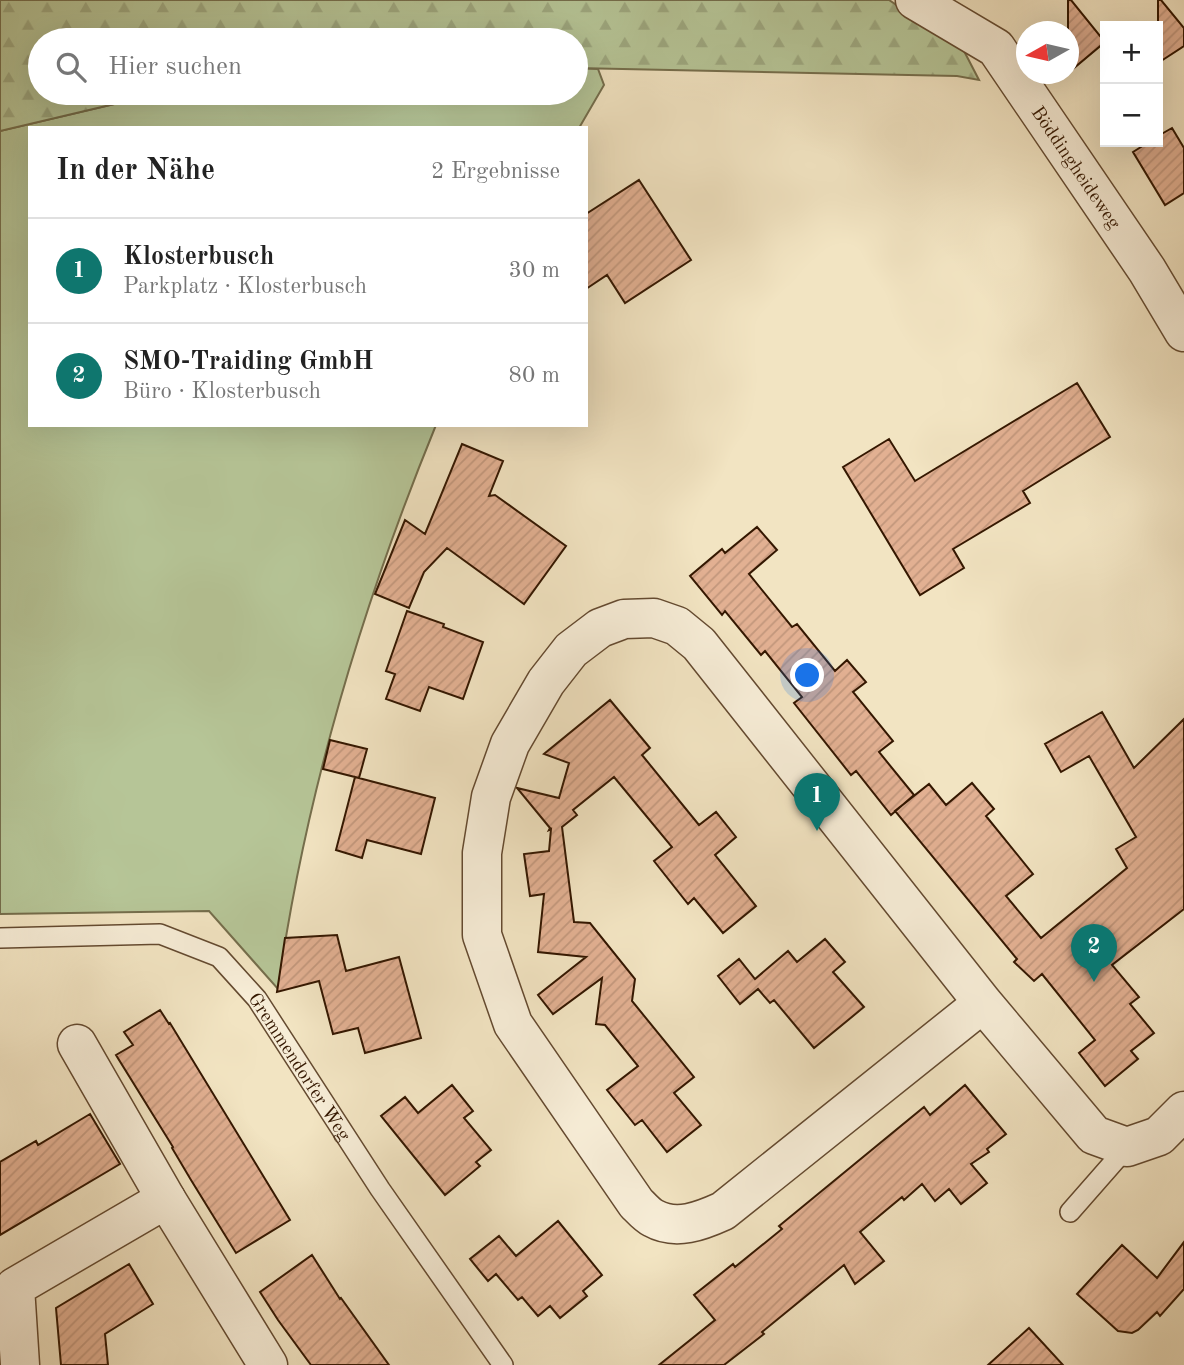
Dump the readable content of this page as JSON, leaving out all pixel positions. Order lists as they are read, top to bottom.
{
  "streets": {
    "street": ["Böddingheideweg"],
    "lane": ["Gremmendorfer Weg"]
  },
  "north": "left",
  "page": {
    "map_buttons": ["+", "−"],
    "search": "Hier suchen",
    "heading": ["In der Nähe", "2 Ergebnisse"],
    "list": [
      {
        "mark": "1",
        "name": "Klosterbusch",
        "note": "Parkplatz · Klosterbusch",
        "value": "30 m"
      },
      {
        "mark": "2",
        "name": "SMO-Traiding GmbH",
        "note": "Büro · Klosterbusch",
        "value": "80 m"
      }
    ],
    "pins": ["1", "2"]
  }
}
